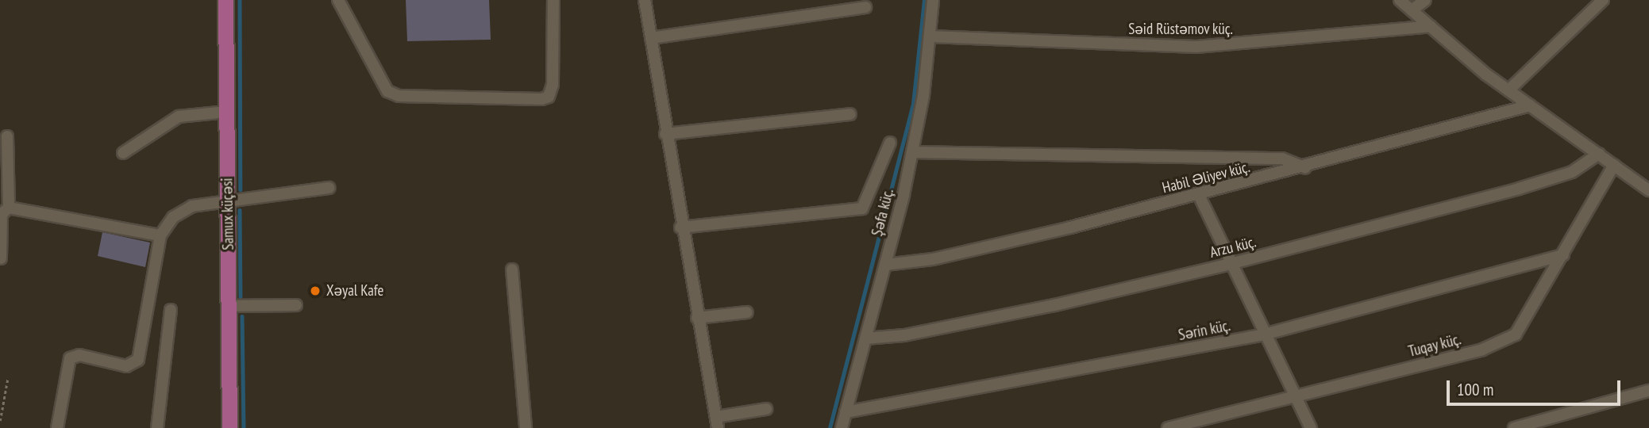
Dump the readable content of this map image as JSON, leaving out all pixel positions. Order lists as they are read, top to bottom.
{
  "streets": {
    "main road": ["Samux küçəsi"],
    "street": [
      "Səid Rüstəmov küç.",
      "Habil Əliyev küç.",
      "Şəfa küç.",
      "Arzu küç.",
      "Sərin küç.",
      "Tuqay küç."
    ]
  },
  "crossings": [
    ["Səid Rüstəmov küç.", "Şəfa küç."],
    ["Habil Əliyev küç.", "Şəfa küç."],
    ["Şəfa küç.", "Arzu küç."],
    ["Şəfa küç.", "Sərin küç."],
    ["Sərin küç.", "Tuqay küç."]
  ],
  "places": ["Xəyal Kafe"],
  "scale_bar": "100 m"
}
